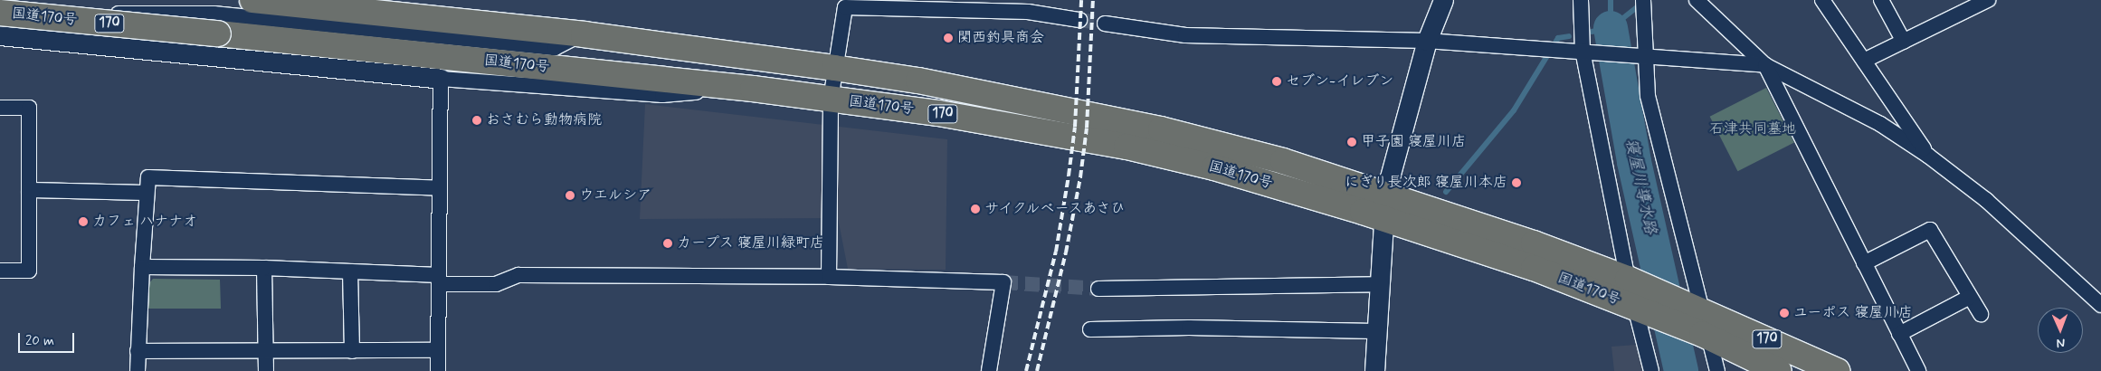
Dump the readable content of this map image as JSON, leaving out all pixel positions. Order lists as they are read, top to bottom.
{
  "streets": {
    "highway": ["国道170号", "170"]
  },
  "water": ["寝屋川導水路"],
  "parks": ["石津共同墓地"],
  "places": [
    "関西釣具商会",
    "セブン-イレブン",
    "おさむら動物病院",
    "甲子園 寝屋川店",
    "にぎり長次郎 寝屋川本店",
    "ウエルシア",
    "サイクルベースあさひ",
    "カフェ ハナナオ",
    "カープス 寝屋川緑町店",
    "ユーポス 寝屋川店"
  ],
  "scale_bar": "20 m",
  "north": "bottom"
}
